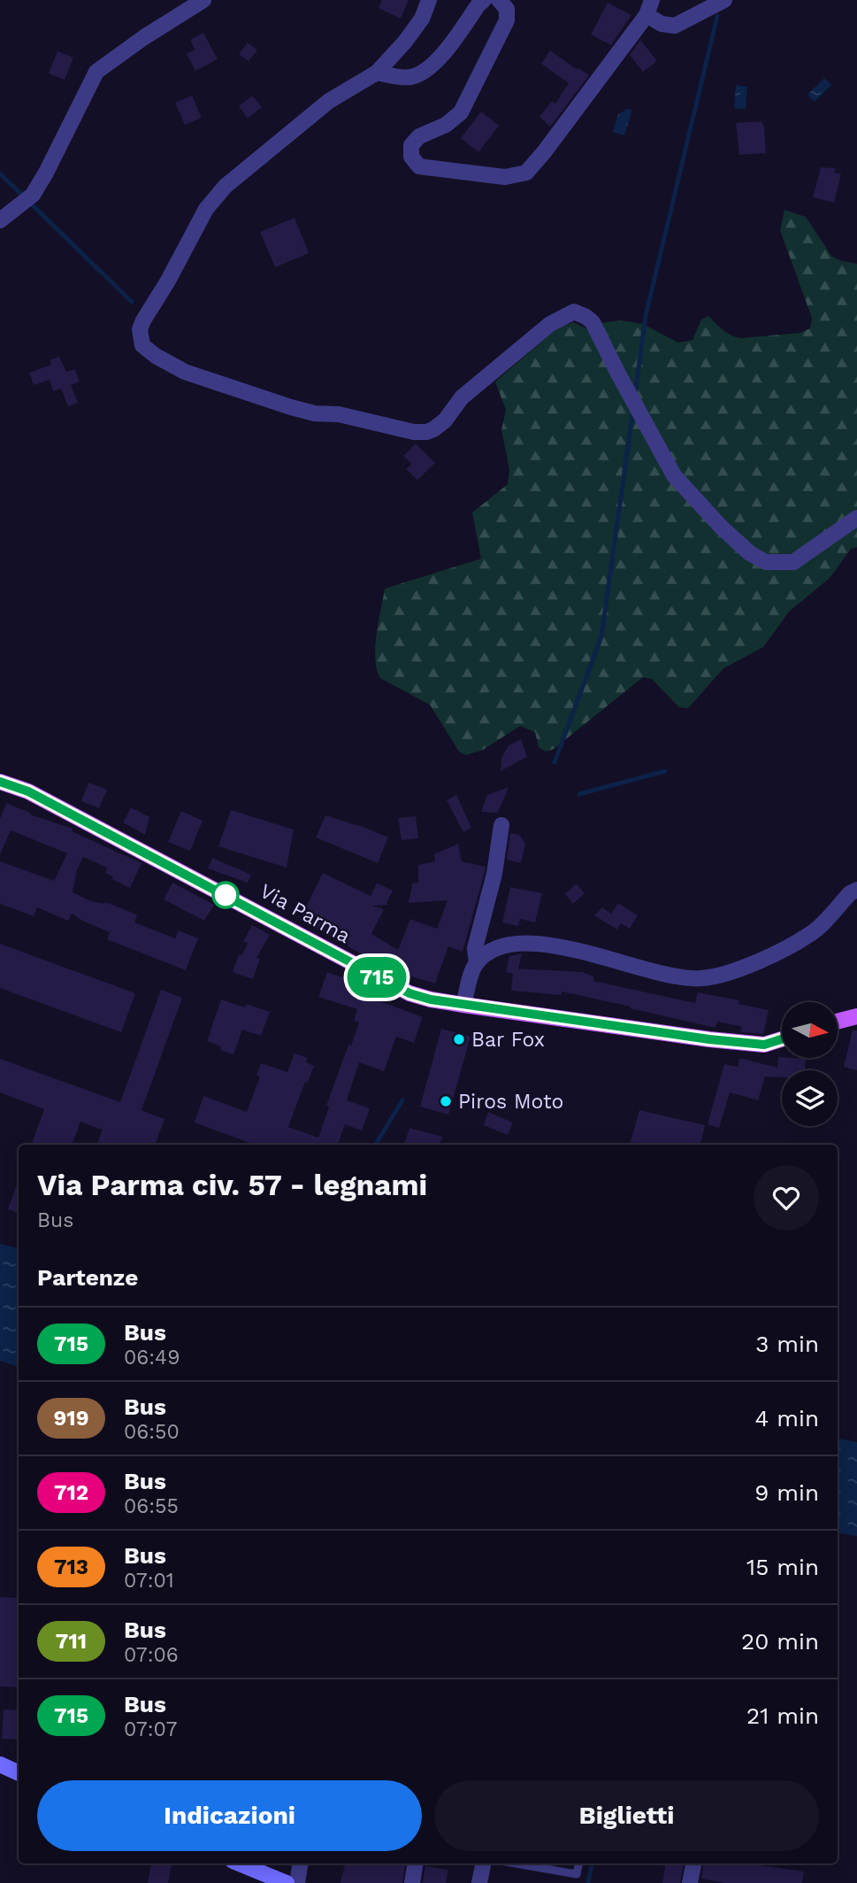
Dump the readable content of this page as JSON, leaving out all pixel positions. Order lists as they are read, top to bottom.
{
  "streets": {
    "main road": ["Via Parma"]
  },
  "places": ["Bar Fox", "Piros Moto"],
  "lines": ["bus line 715"],
  "north": "right",
  "page": {
    "on_map": "715",
    "heading": [
      ["Via Parma civ. 57 - legnami", "Bus"],
      "Partenze"
    ],
    "list": [
      {
        "mark": "715",
        "name": "Bus",
        "note": "06:49",
        "value": "3 min"
      },
      {
        "mark": "919",
        "name": "Bus",
        "note": "06:50",
        "value": "4 min"
      },
      {
        "mark": "712",
        "name": "Bus",
        "note": "06:55",
        "value": "9 min"
      },
      {
        "mark": "713",
        "name": "Bus",
        "note": "07:01",
        "value": "15 min"
      },
      {
        "mark": "711",
        "name": "Bus",
        "note": "07:06",
        "value": "20 min"
      },
      {
        "mark": "715",
        "name": "Bus",
        "note": "07:07",
        "value": "21 min"
      }
    ],
    "buttons": ["Indicazioni", "Biglietti"]
  }
}
